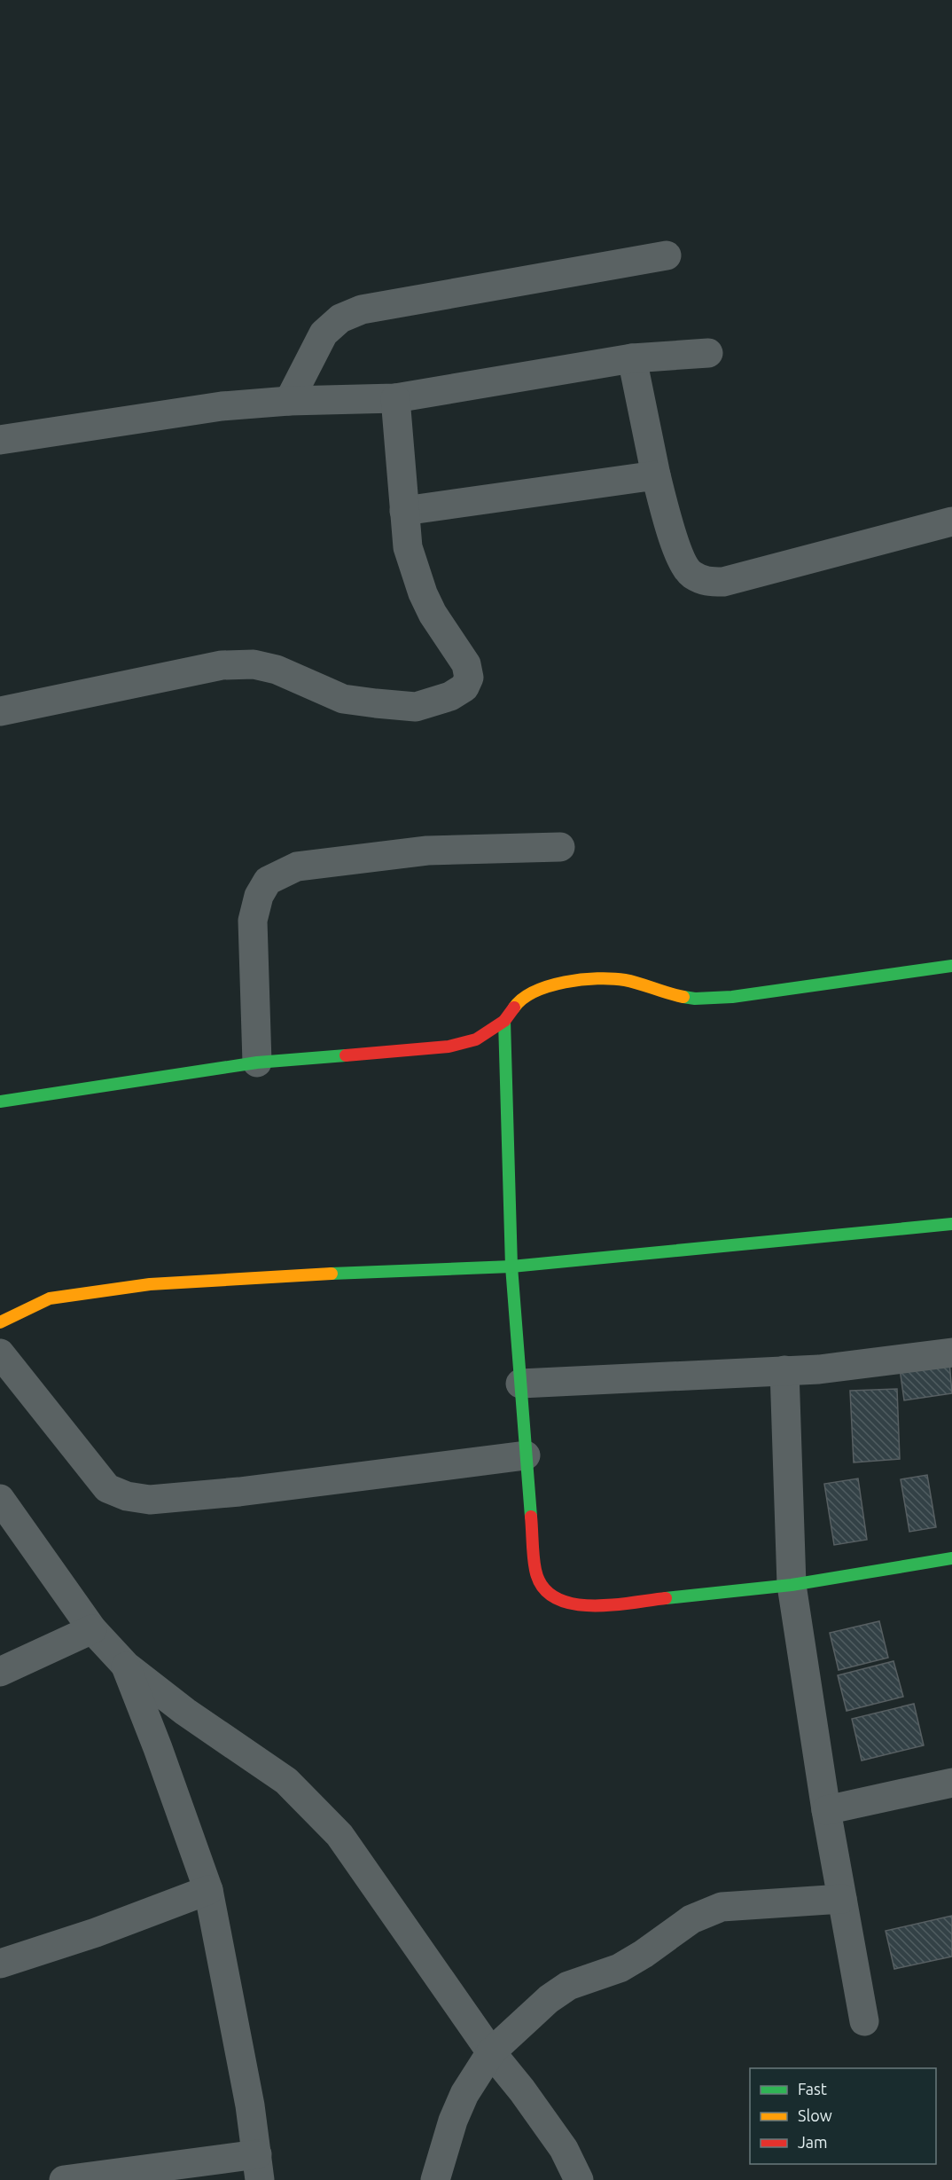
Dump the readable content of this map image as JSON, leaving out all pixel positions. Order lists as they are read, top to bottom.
{
  "legend": ["Fast", "Slow", "Jam"]
}
